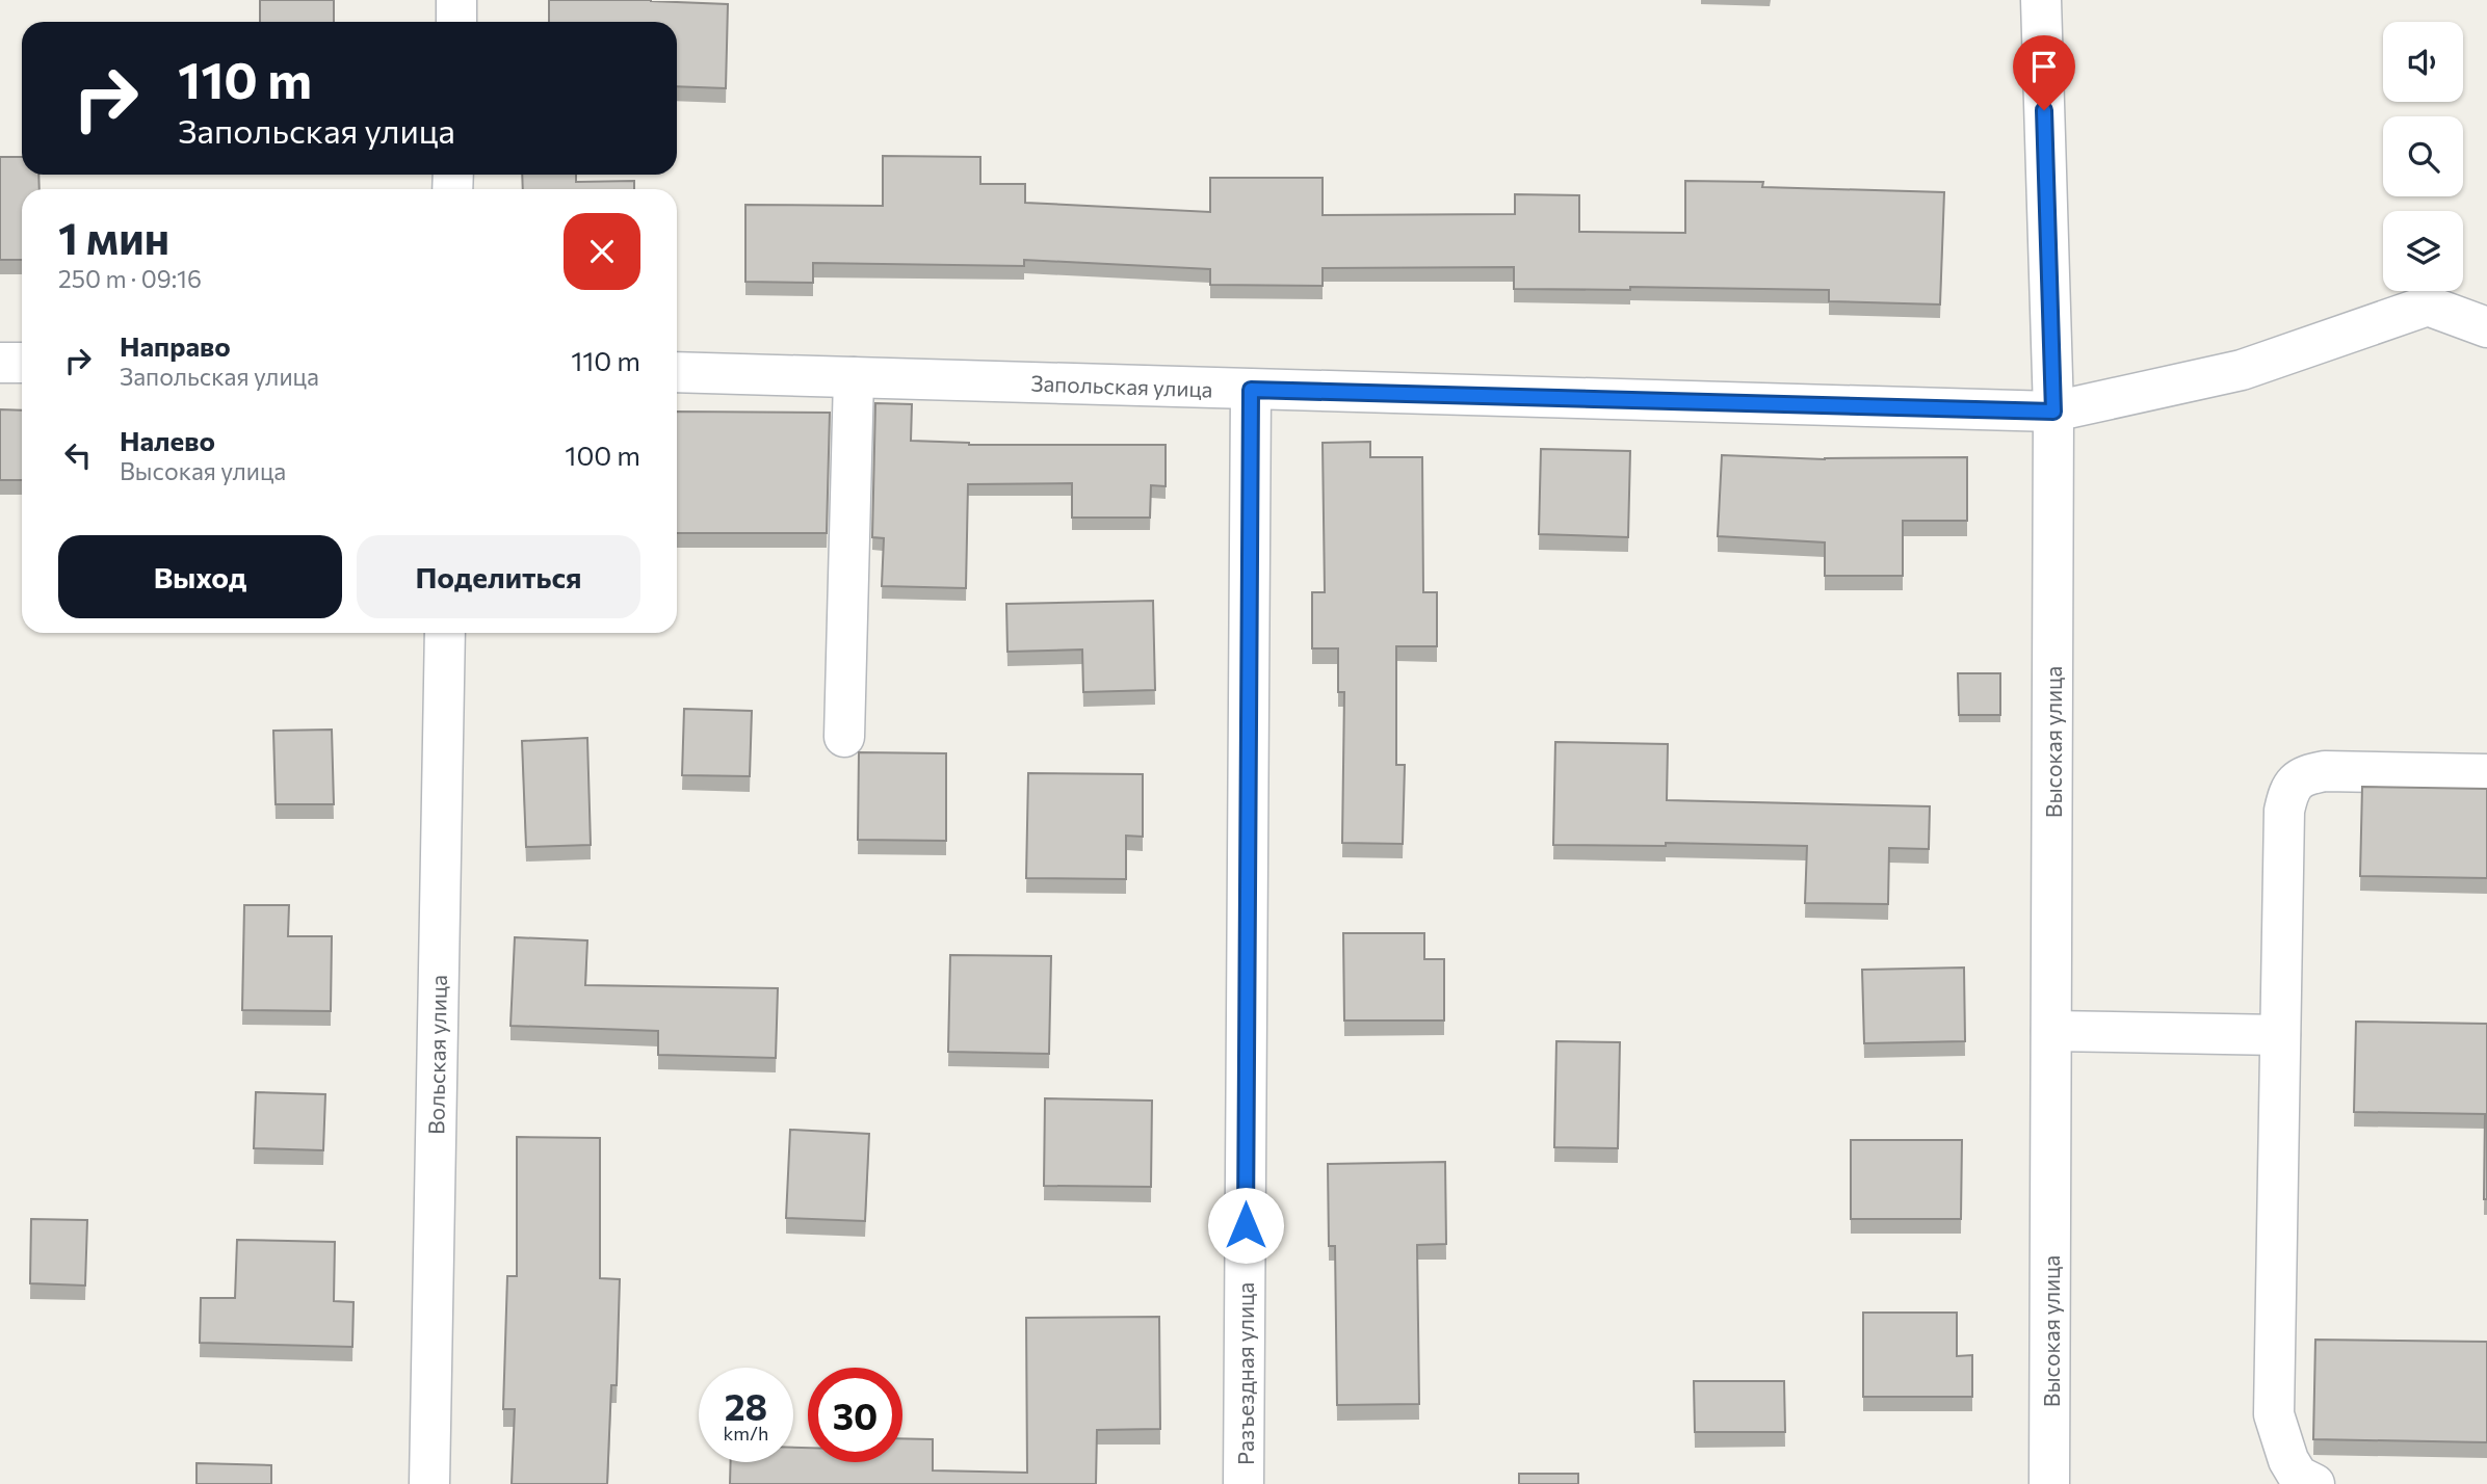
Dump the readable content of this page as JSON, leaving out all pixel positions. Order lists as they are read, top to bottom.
{
  "streets": {
    "street": [
      "Запольская улица",
      "Высокая улица",
      "Вольская улица",
      "Разъездная улица"
    ]
  },
  "crossings": [
    ["Запольская улица", "Высокая улица"],
    ["Запольская улица", "Разъездная улица"]
  ],
  "page": {
    "turn": ["110 m", "Запольская улица"],
    "heading": ["1 мин", "250 m · 09:16"],
    "list": [
      {
        "name": "Направо",
        "note": "Запольская улица",
        "value": "110 m"
      },
      {
        "name": "Налево",
        "note": "Высокая улица",
        "value": "100 m"
      }
    ],
    "buttons": ["Выход", "Поделиться"],
    "speed": "28 km/h",
    "limit": "30"
  }
}
